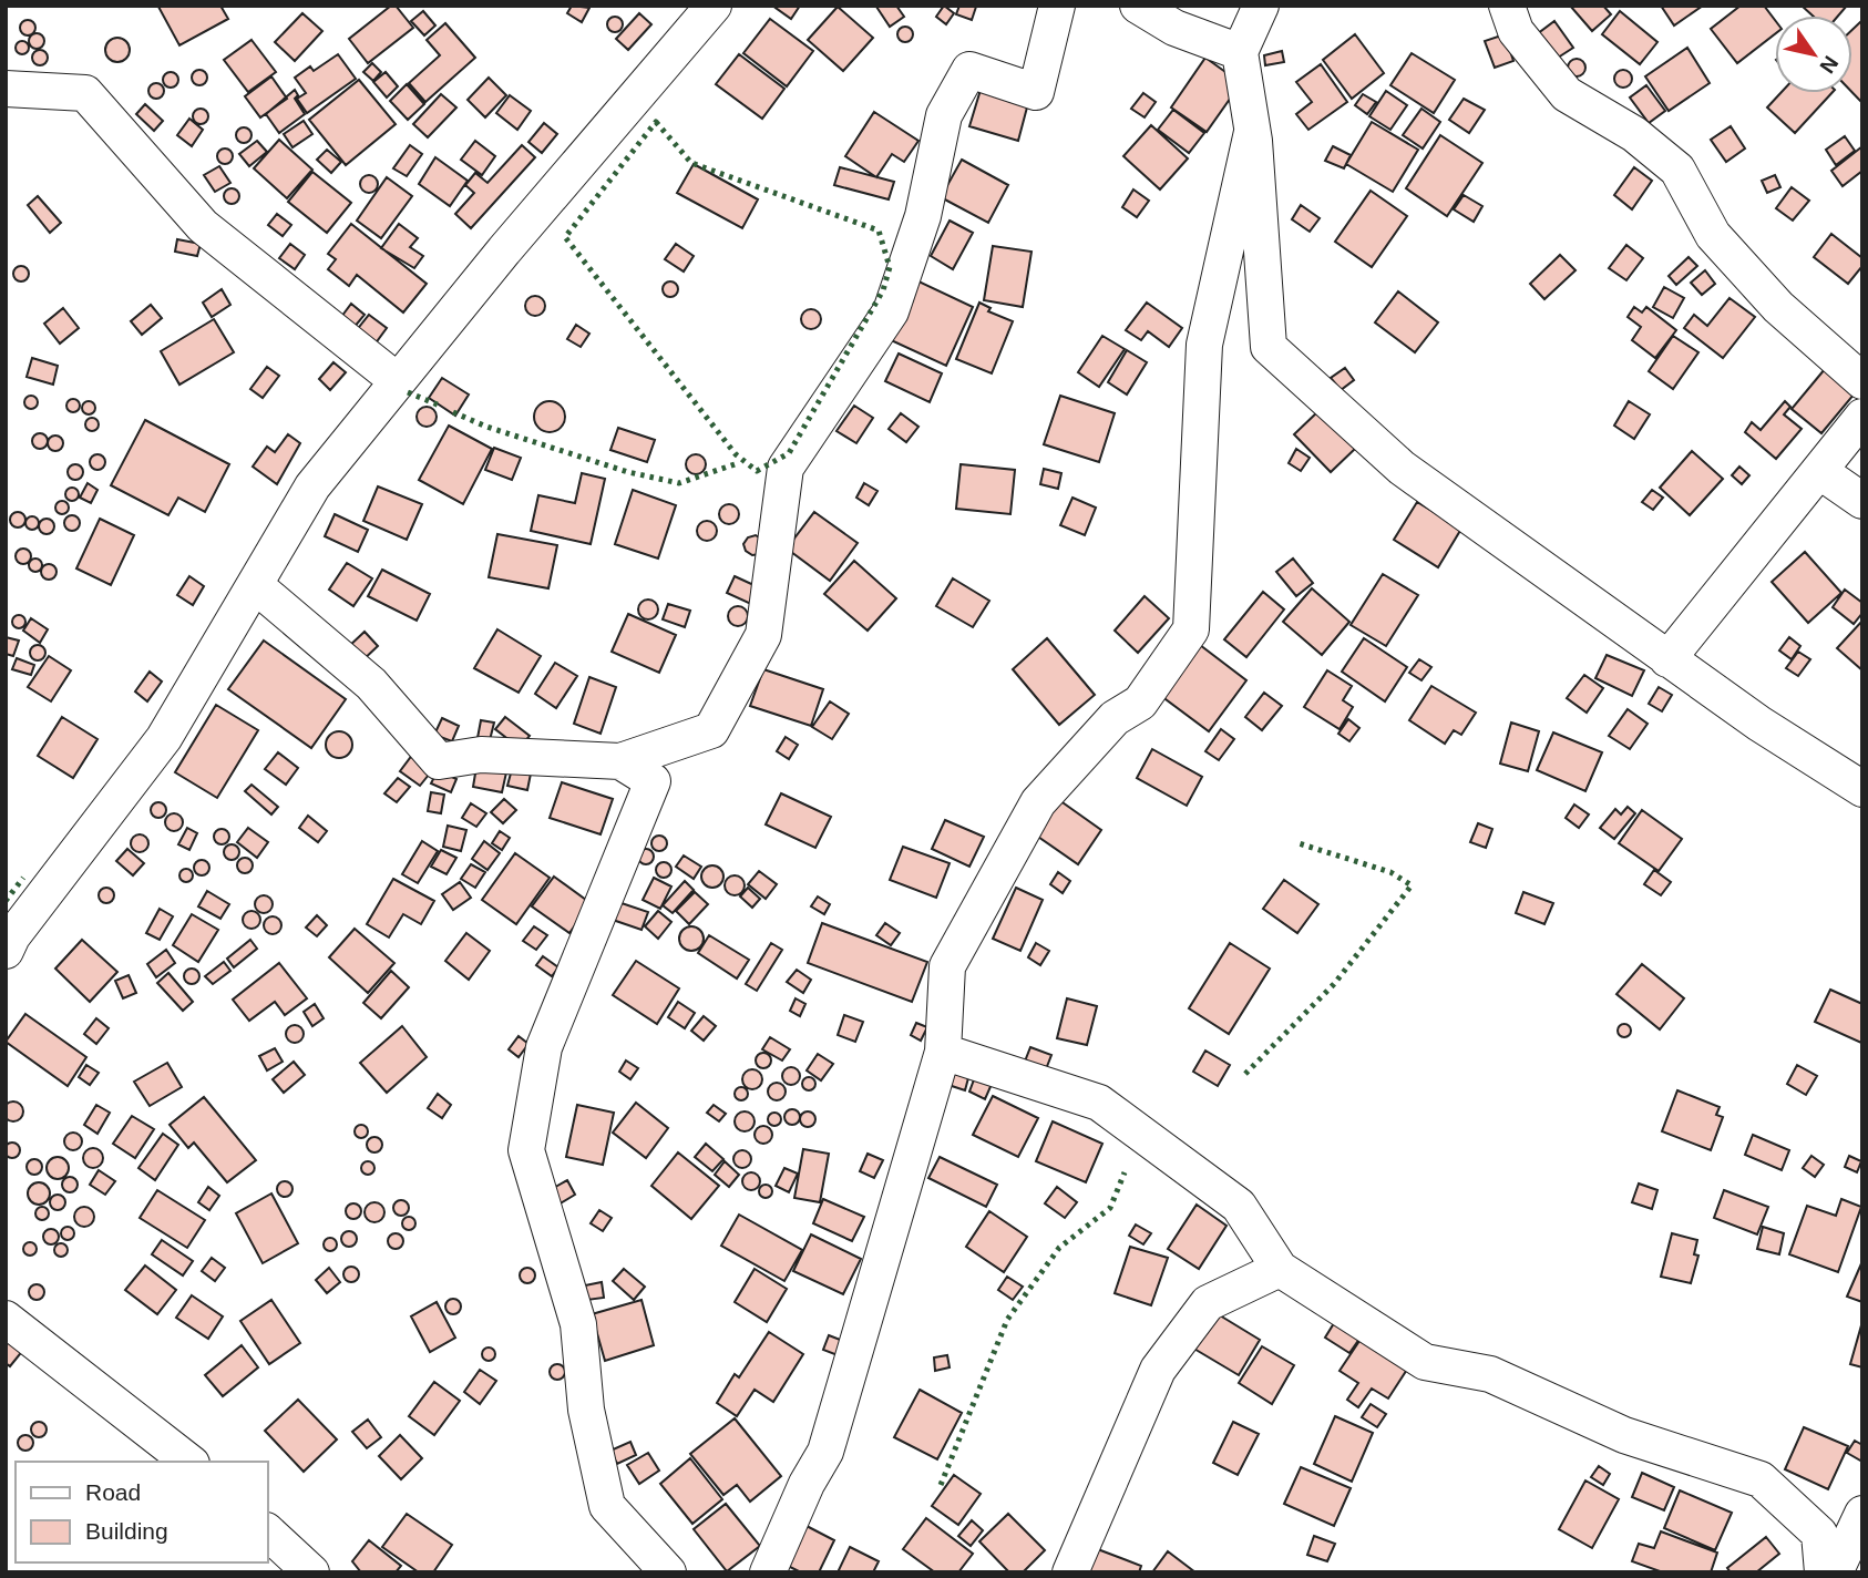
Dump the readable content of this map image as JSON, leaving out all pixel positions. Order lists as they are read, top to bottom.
{
  "legend": ["Road", "Building"],
  "north": "bottom right"
}
